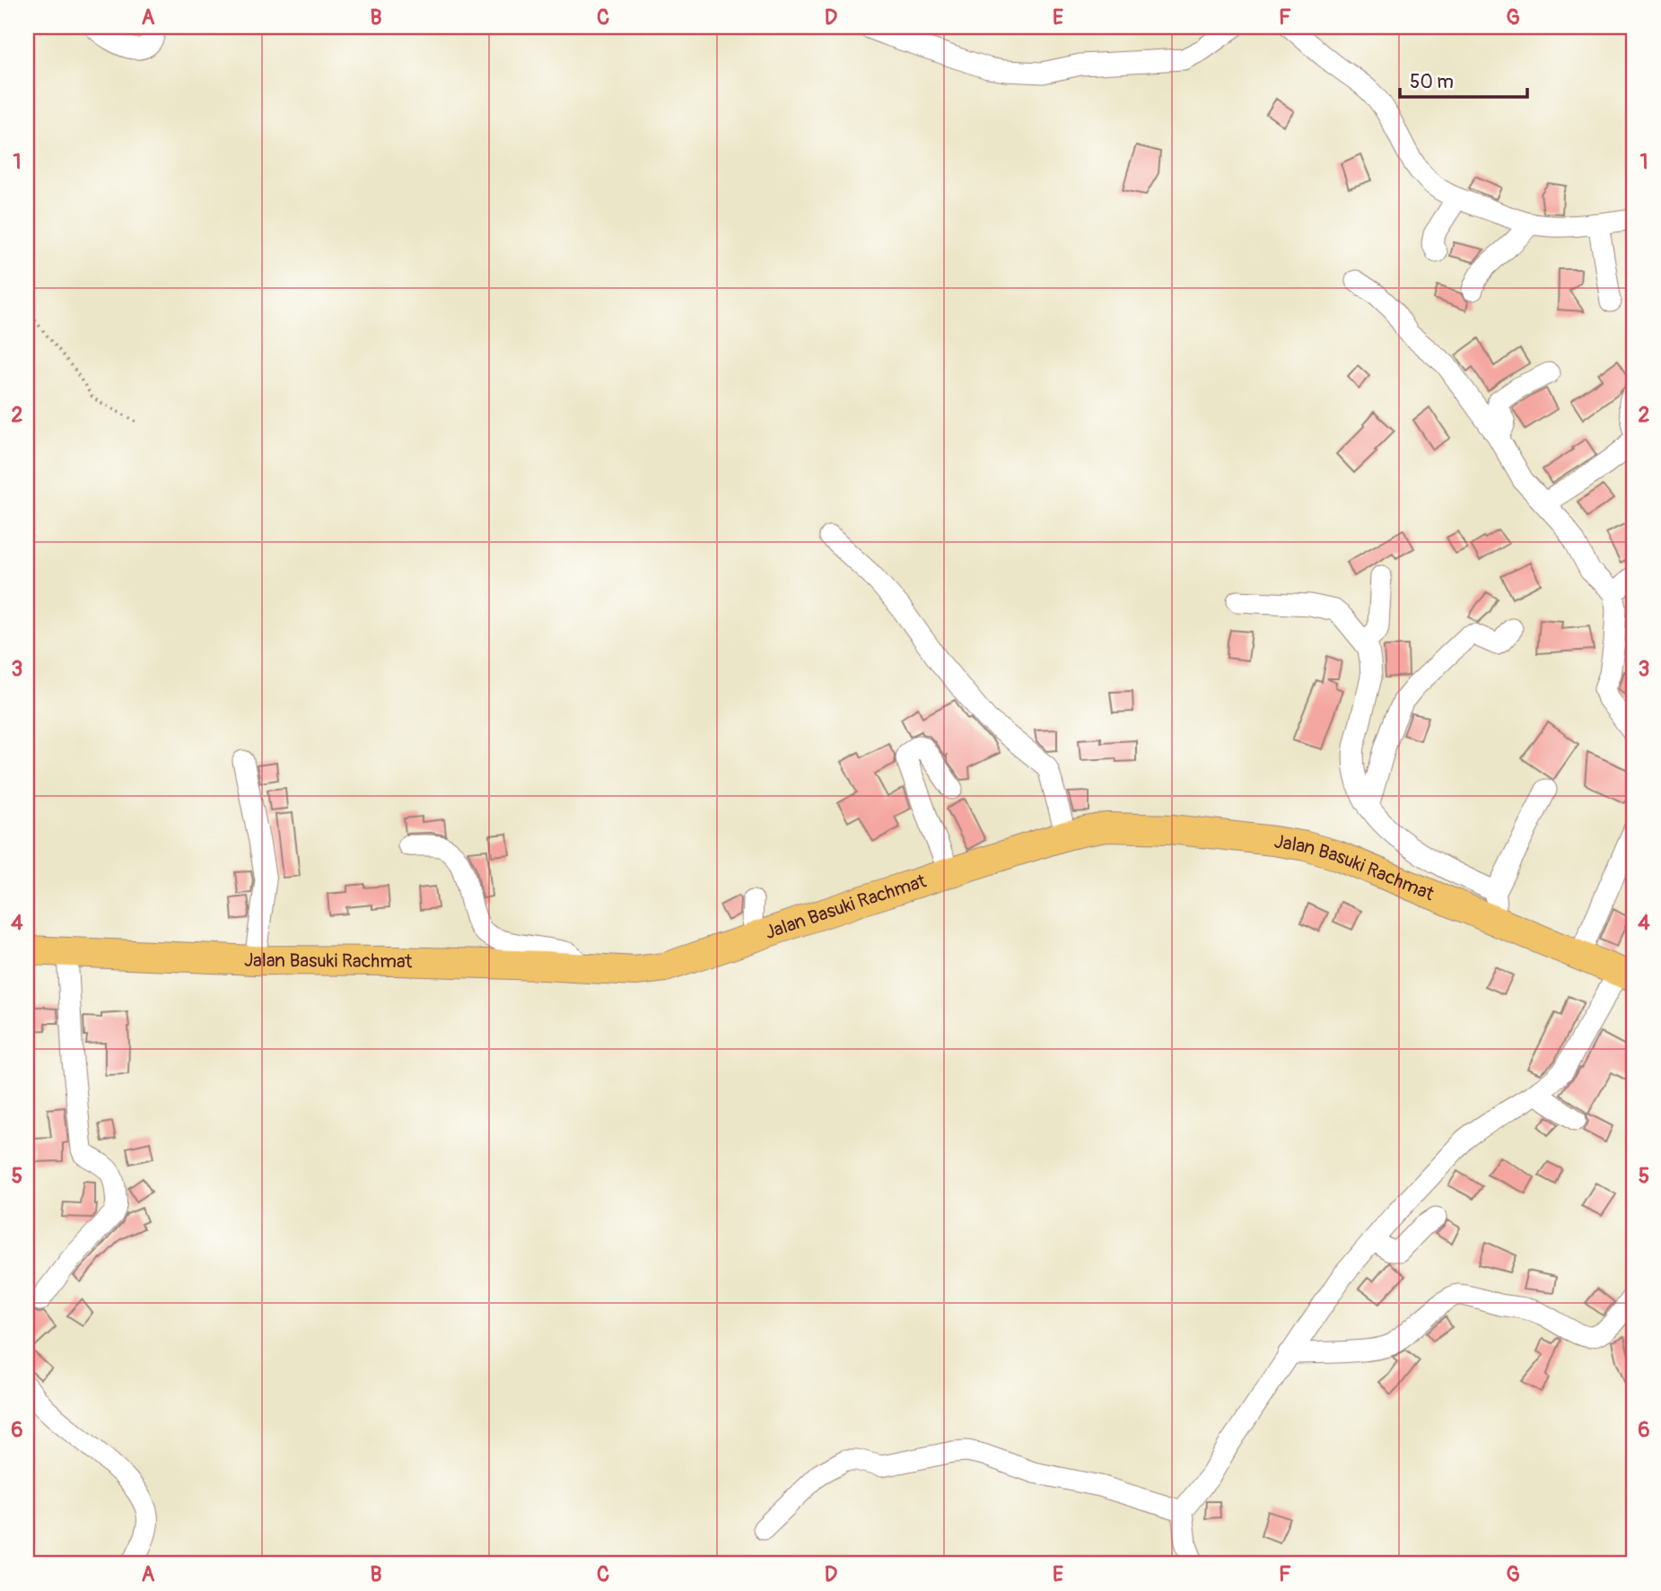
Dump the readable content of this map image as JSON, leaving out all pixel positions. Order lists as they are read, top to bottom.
{
  "streets": {
    "highway": ["Jalan Basuki Rachmat"]
  },
  "scale_bar": "50 m",
  "grid": {
    "columns": [
      "A",
      "B",
      "C",
      "D",
      "E",
      "F",
      "G"
    ],
    "rows": [
      "1",
      "2",
      "3",
      "4",
      "5",
      "6"
    ]
  }
}
